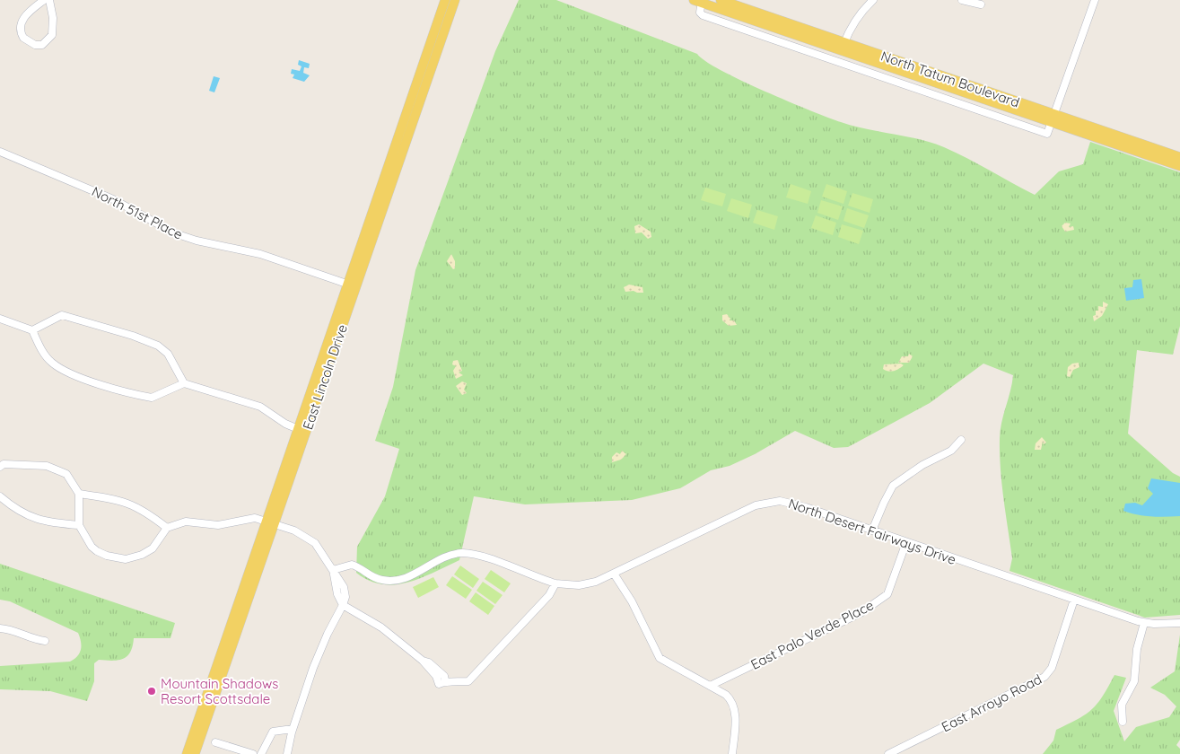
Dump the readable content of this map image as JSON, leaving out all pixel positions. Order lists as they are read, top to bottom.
{
  "streets": {
    "main road": ["North Tatum Boulevard", "East Lincoln Drive"],
    "street": [
      "North 51st Place",
      "North Desert Fairways Drive",
      "East Palo Verde Place",
      "East Arroyo Road"
    ]
  },
  "crossings": [
    ["North 51st Place", "East Lincoln Drive"],
    ["North Desert Fairways Drive", "East Palo Verde Place"],
    ["North Desert Fairways Drive", "East Arroyo Road"]
  ],
  "places": ["Mountain Shadows Resort Scottsdale"]
}
